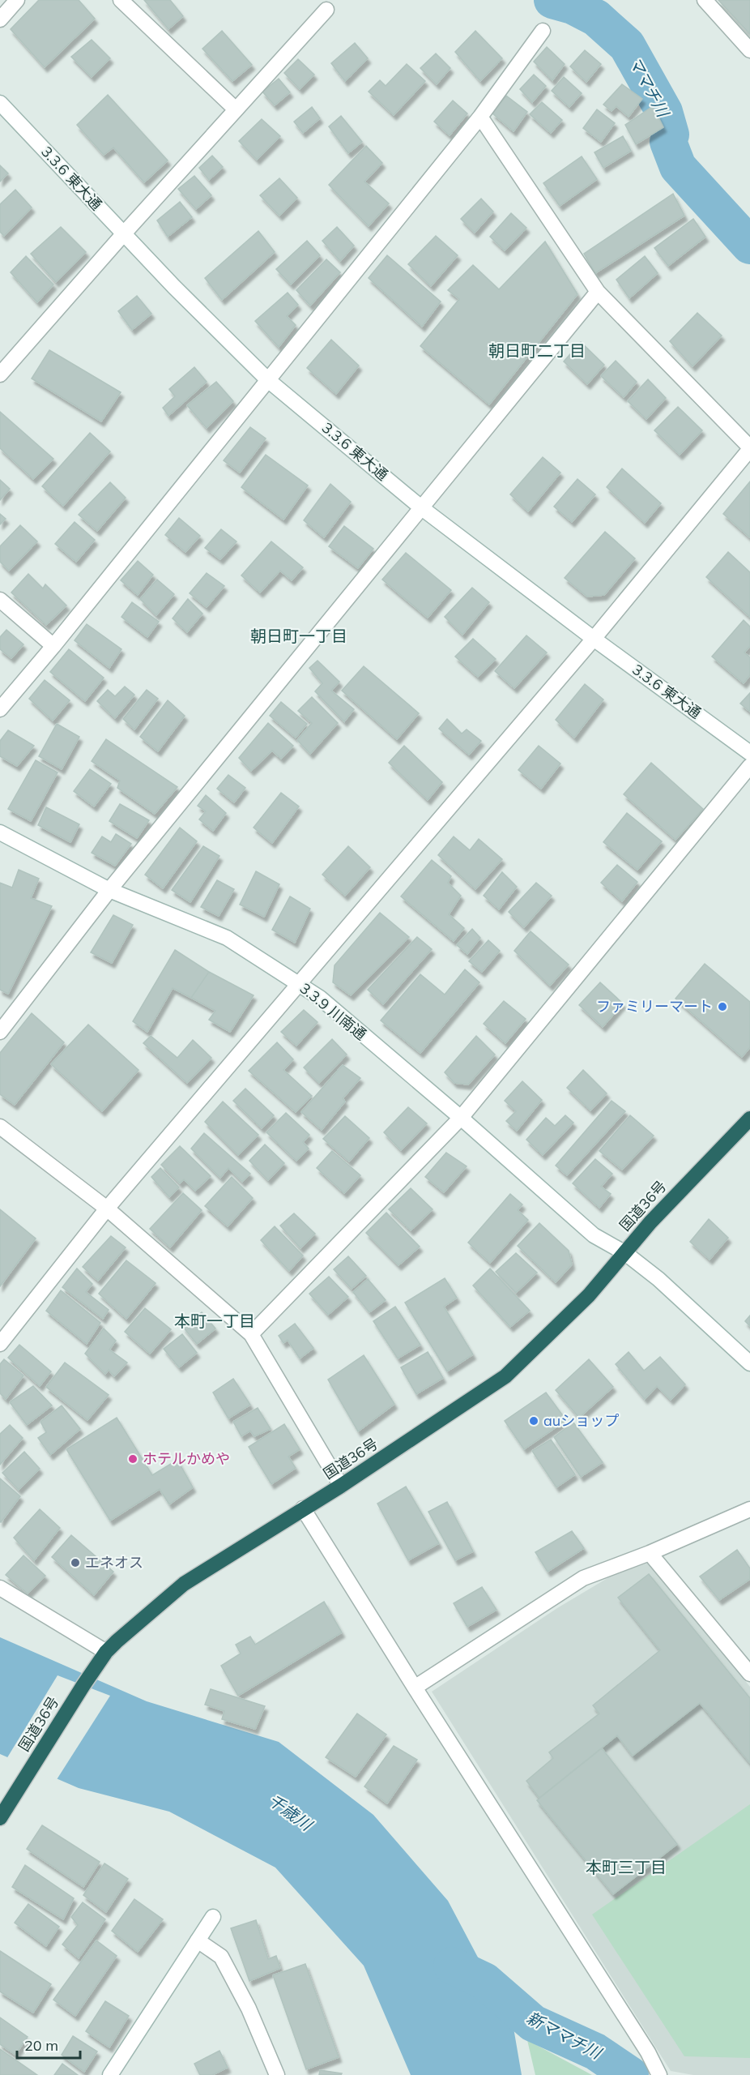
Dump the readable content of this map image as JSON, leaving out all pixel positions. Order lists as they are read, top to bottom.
{
  "streets": {
    "highway": ["国道36号"],
    "street": ["3.3.6 東大通", "3.3.9 川南通"]
  },
  "crossings": [
    ["3.3.9 川南通", "国道36号"]
  ],
  "districts": [
    "朝日町二丁目",
    "朝日町一丁目",
    "本町一丁目",
    "本町三丁目"
  ],
  "water": ["ママチ川", "千歳川", "新ママチ川"],
  "places": [
    "ファミリーマート",
    "auショップ",
    "ホテルかめや",
    "エネオス"
  ],
  "scale_bar": "20 m"
}
